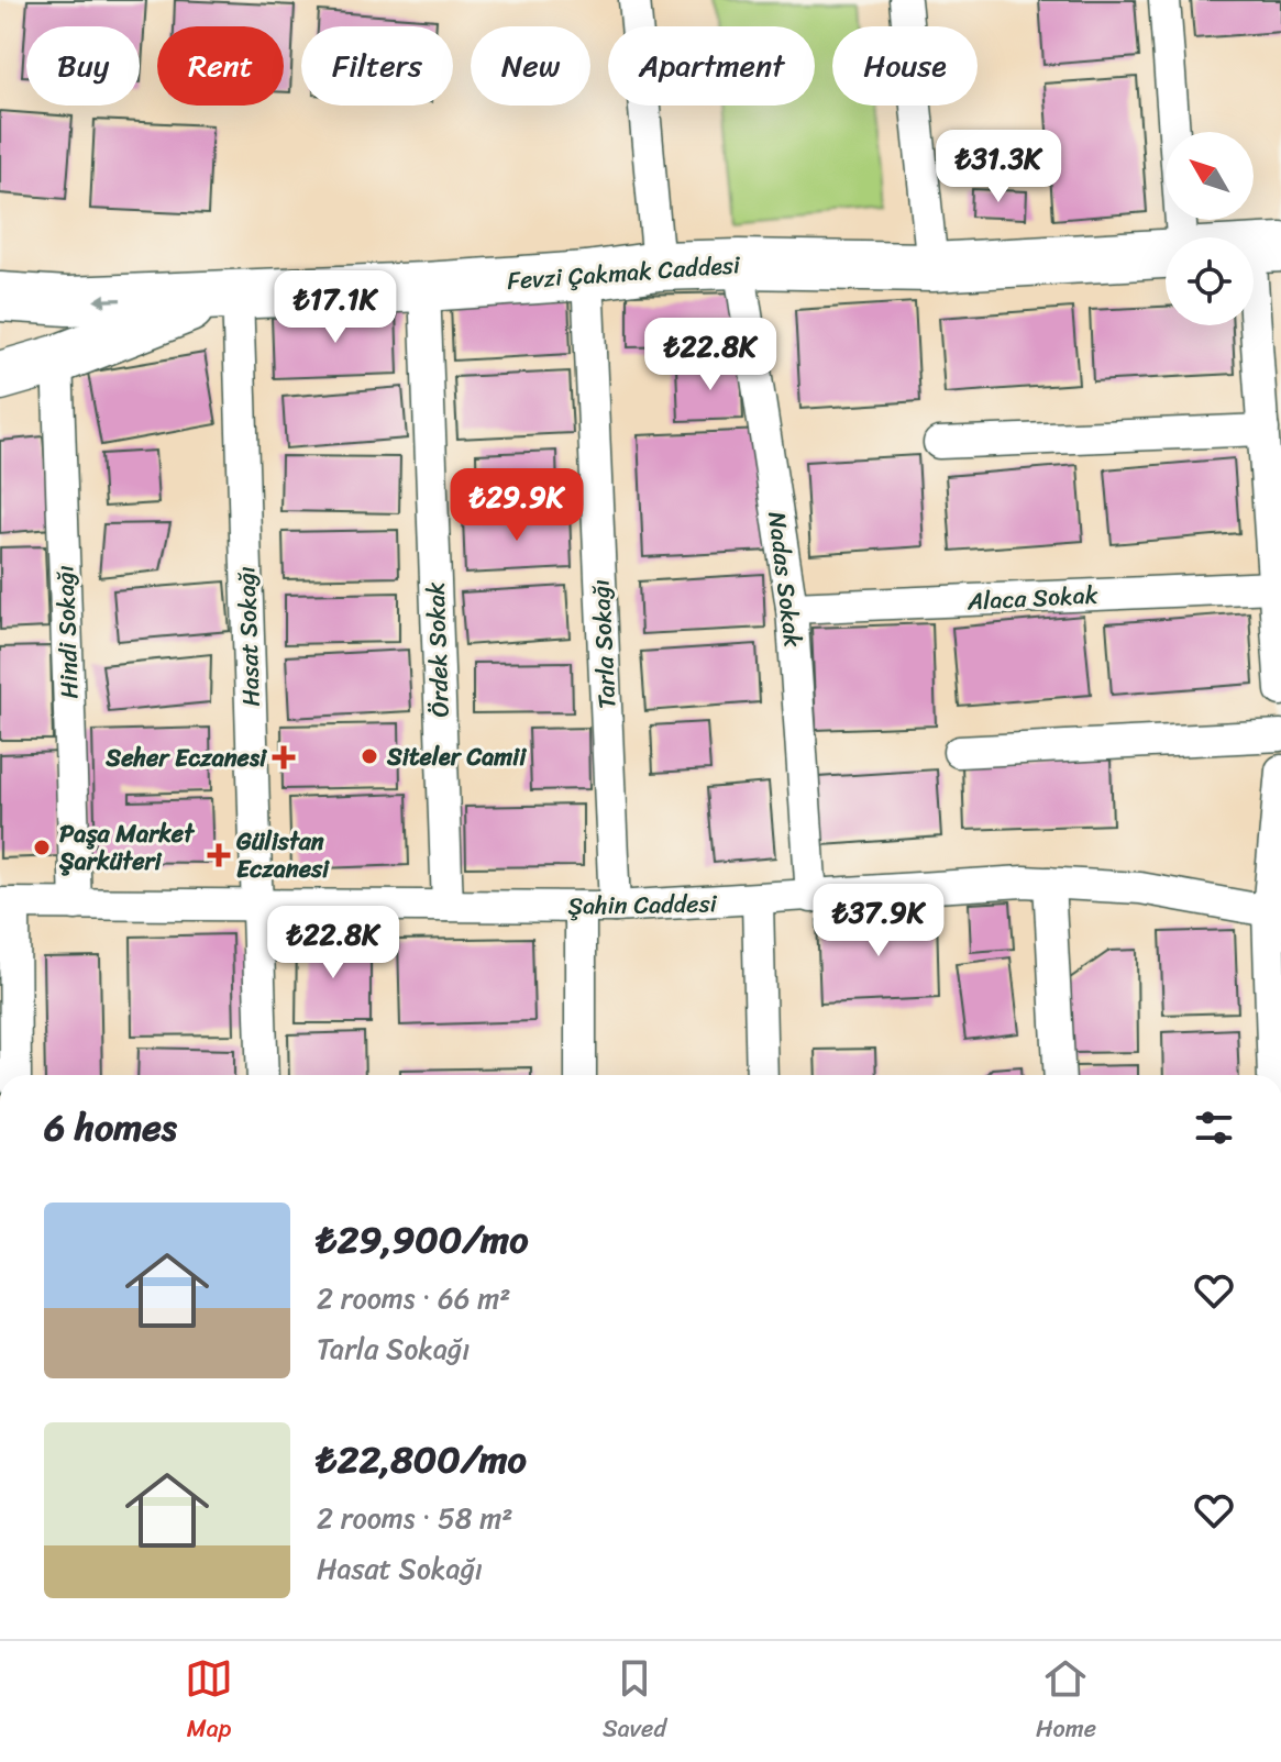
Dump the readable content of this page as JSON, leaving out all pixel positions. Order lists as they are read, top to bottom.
{
  "streets": {
    "main road": ["Fevzi Çakmak Caddesi"],
    "street": [
      "Nadas Sokak",
      "Alaca Sokak",
      "Hindi Sokağı",
      "Hasat Sokağı",
      "Tarla Sokağı",
      "Ördek Sokak",
      "Şahin Caddesi"
    ]
  },
  "crossings": [
    ["Fevzi Çakmak Caddesi", "Nadas Sokak"],
    ["Fevzi Çakmak Caddesi", "Hindi Sokağı"],
    ["Fevzi Çakmak Caddesi", "Hasat Sokağı"],
    ["Fevzi Çakmak Caddesi", "Tarla Sokağı"],
    ["Fevzi Çakmak Caddesi", "Ördek Sokak"],
    ["Nadas Sokak", "Alaca Sokak"],
    ["Nadas Sokak", "Şahin Caddesi"],
    ["Hindi Sokağı", "Şahin Caddesi"],
    ["Hasat Sokağı", "Şahin Caddesi"],
    ["Tarla Sokağı", "Şahin Caddesi"],
    ["Ördek Sokak", "Şahin Caddesi"]
  ],
  "places": {
    "other": ["Siteler Camii", "Paşa Market Şarküteri"],
    "health": ["Seher Eczanesi", "Gülistan Eczanesi"]
  },
  "north": "top left",
  "page": {
    "chip": [
      "Buy",
      "Rent",
      "Filters",
      "New",
      "Apartment",
      "House"
    ],
    "price": [
      "₺31.3K",
      "₺17.1K",
      "₺22.8K",
      "₺29.9K",
      "₺37.9K",
      "₺22.8K"
    ],
    "heading": "6 homes",
    "list": [
      {
        "name": "₺29,900/mo",
        "note": "2 rooms · 66 m² · Tarla Sokağı"
      },
      {
        "name": "₺22,800/mo",
        "note": "2 rooms · 58 m² · Hasat Sokağı"
      }
    ],
    "tabs": ["Map", "Saved", "Home"]
  }
}
